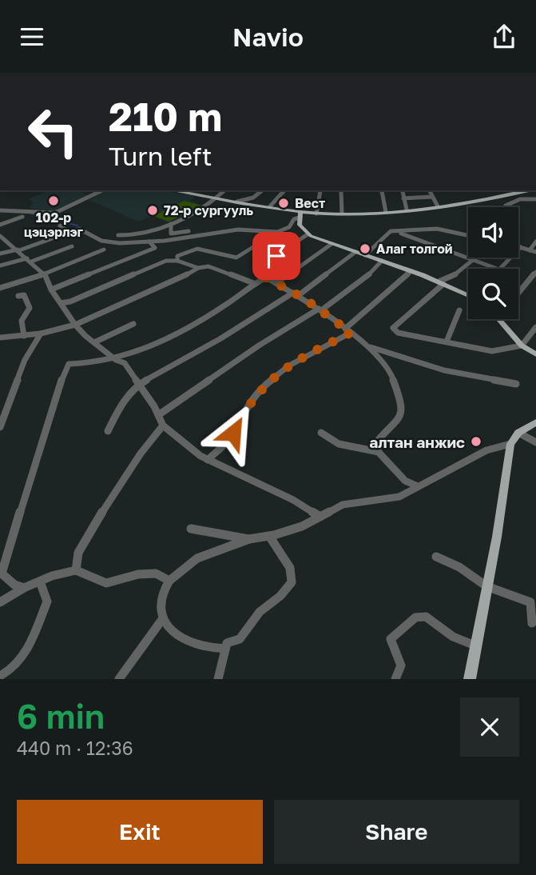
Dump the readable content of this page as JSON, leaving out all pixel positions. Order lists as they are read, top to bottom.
{
  "places": [
    "102-р цэцэрлэг",
    "Вест",
    "72-р сургууль",
    "Алаг толгой",
    "алтан анжис"
  ],
  "page": {
    "header": "Navio",
    "turn": ["210 m", "Turn left"],
    "heading": ["6 min", "440 m · 12:36"],
    "buttons": ["Exit", "Share"]
  }
}
